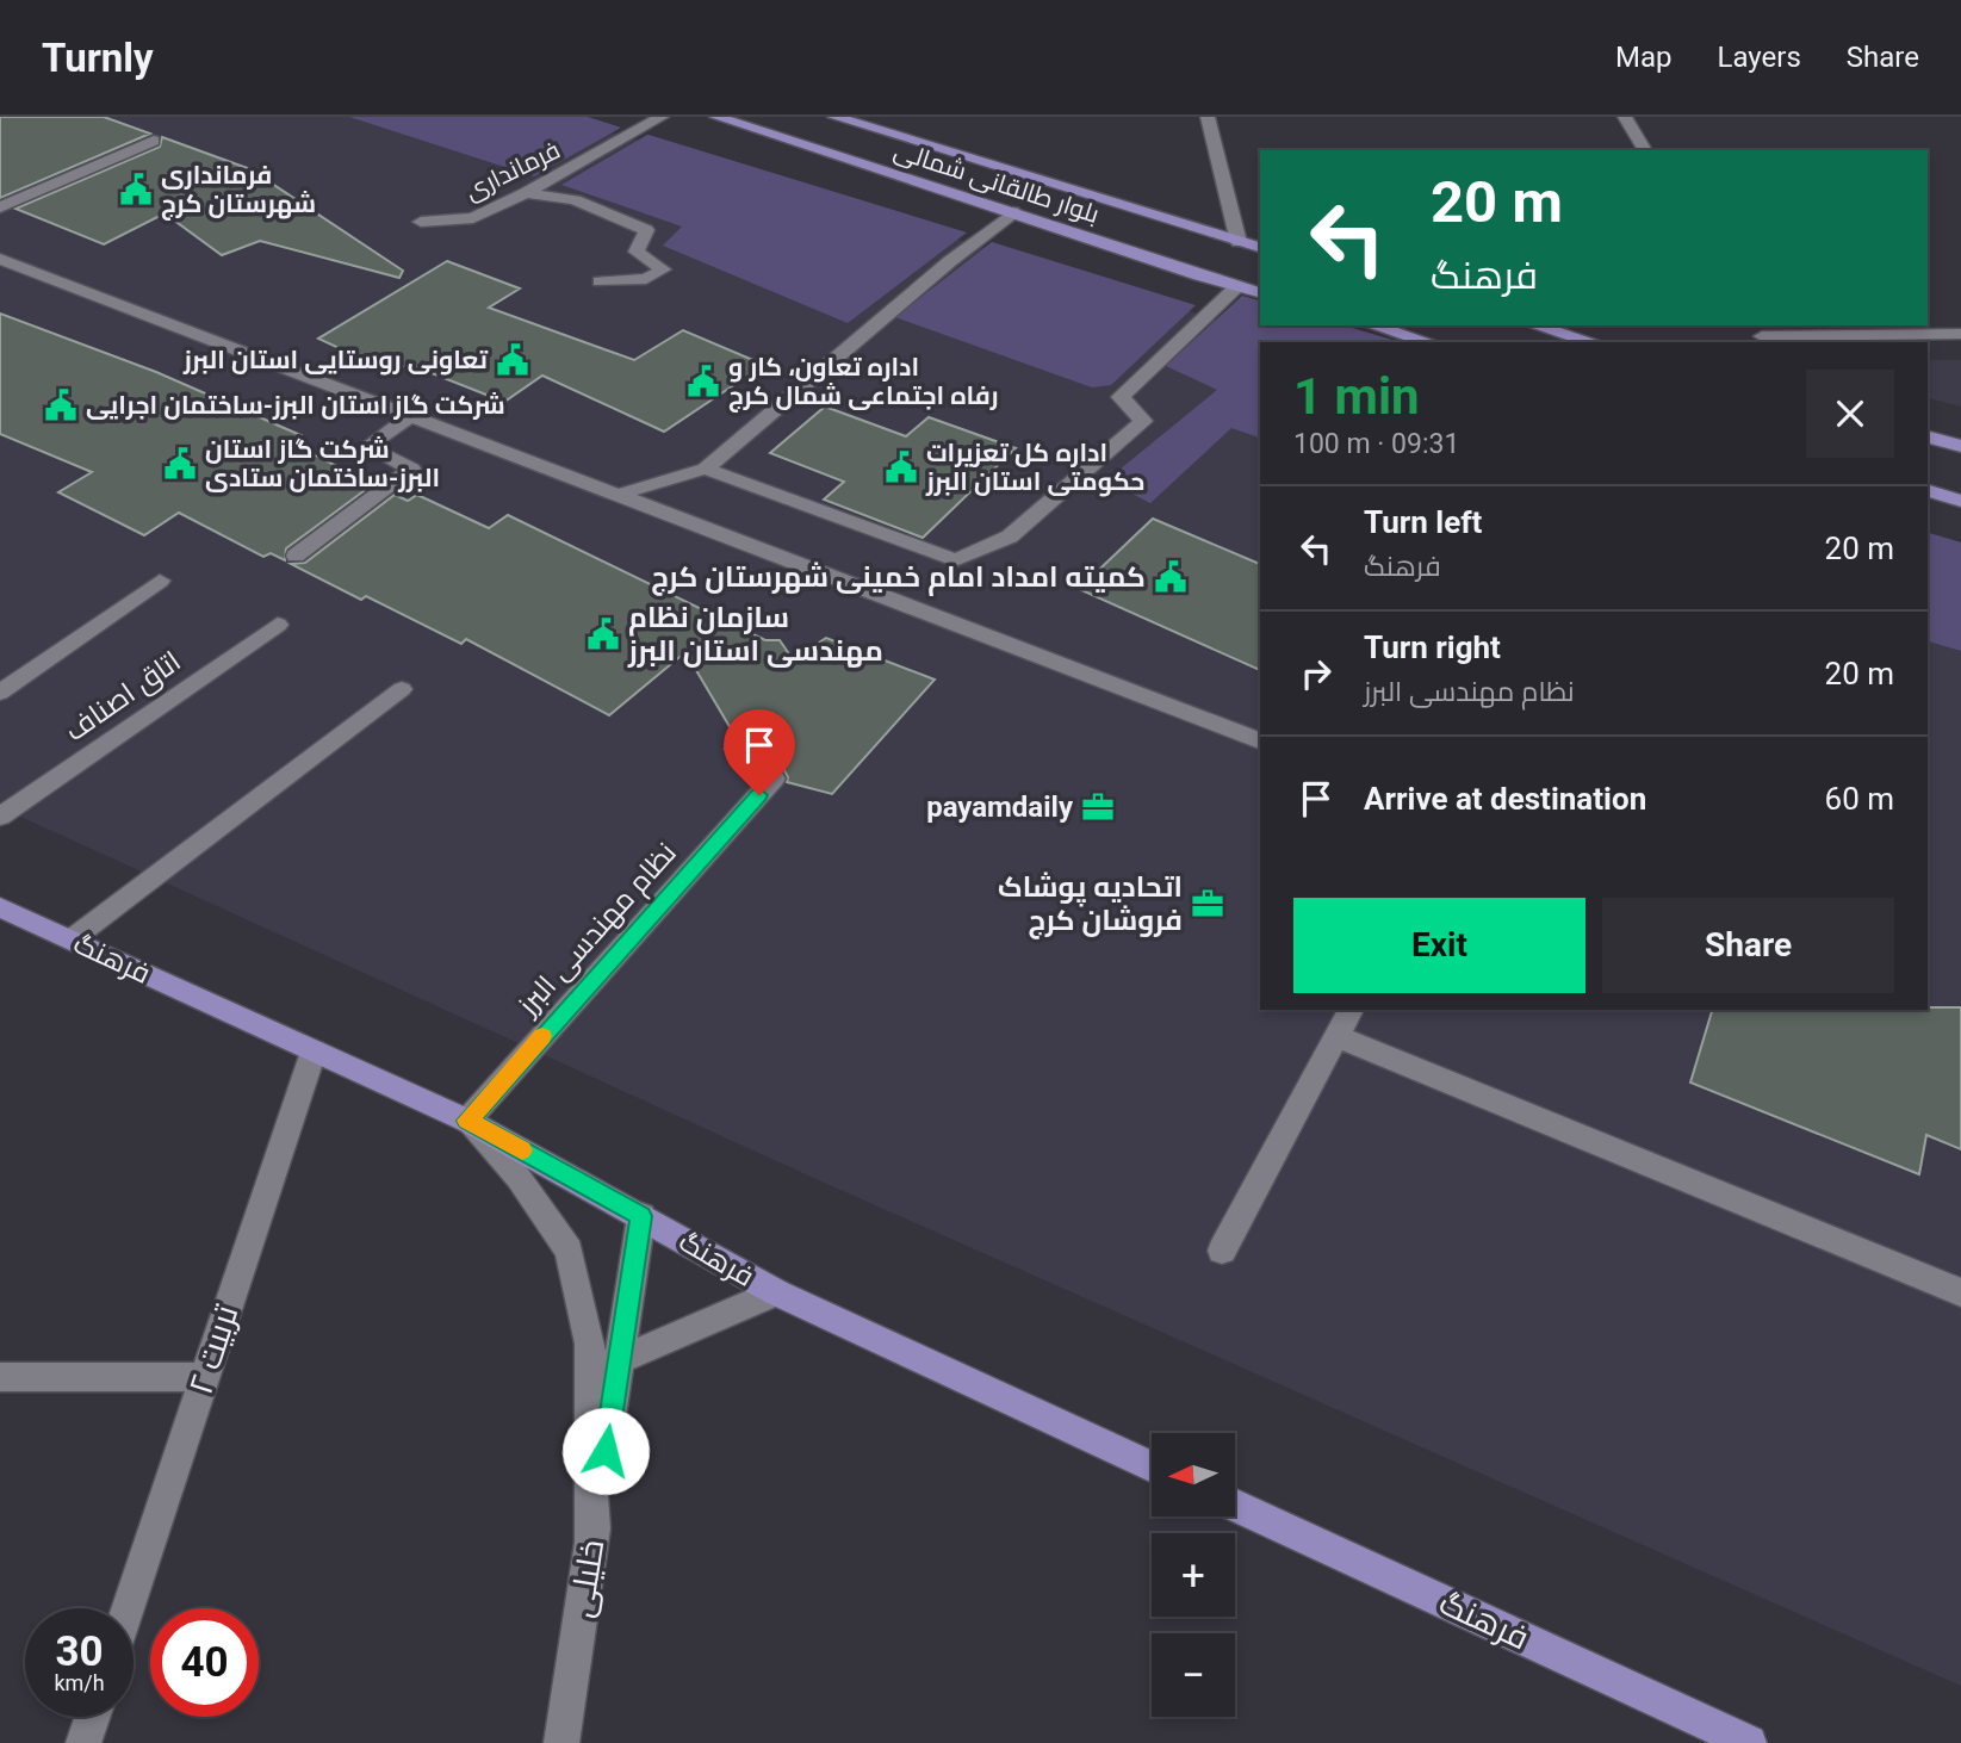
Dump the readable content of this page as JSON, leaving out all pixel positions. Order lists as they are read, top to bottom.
{
  "streets": {
    "main road": ["بلوار طالقانی شمالی", "فرهنگ"],
    "street": [
      "فرمانداری",
      "اتاق اصناف",
      "نظام مهندسی البرز",
      "تربیت ۲",
      "خلیلی"
    ]
  },
  "crossings": [
    ["نظام مهندسی البرز", "فرهنگ"],
    ["فرهنگ", "تربیت ۲"],
    ["فرهنگ", "خلیلی"]
  ],
  "places": {
    "public building": [
      "فرمانداری شهرستان کرج",
      "تعاونی روستایی استان البرز",
      "اداره تعاون، کار و رفاه اجتماعی شمال کرج",
      "شرکت گاز استان البرز-ساختمان اجرایی",
      "شرکت گاز استان البرز-ساختمان ستادی",
      "اداره کل تعزیرات حکومتی استان البرز",
      "کمیته امداد امام خمینی شهرستان کرج",
      "سازمان نظام مهندسی استان البرز"
    ],
    "office": ["payamdaily", "اتحادیه پوشاک فروشان کرج"]
  },
  "north": "left",
  "page": {
    "header": "Turnly",
    "nav": ["Map", "Layers", "Share"],
    "turn": ["20 m", "فرهنگ"],
    "heading": ["1 min", "100 m · 09:31"],
    "list": [
      {
        "name": "Turn left",
        "note": "فرهنگ",
        "value": "20 m"
      },
      {
        "name": "Turn right",
        "note": "نظام مهندسی البرز",
        "value": "20 m"
      },
      {
        "name": "Arrive at destination",
        "value": "60 m"
      }
    ],
    "buttons": ["Exit", "Share"],
    "map_buttons": ["+", "−"],
    "speed": "30 km/h",
    "limit": "40"
  }
}
